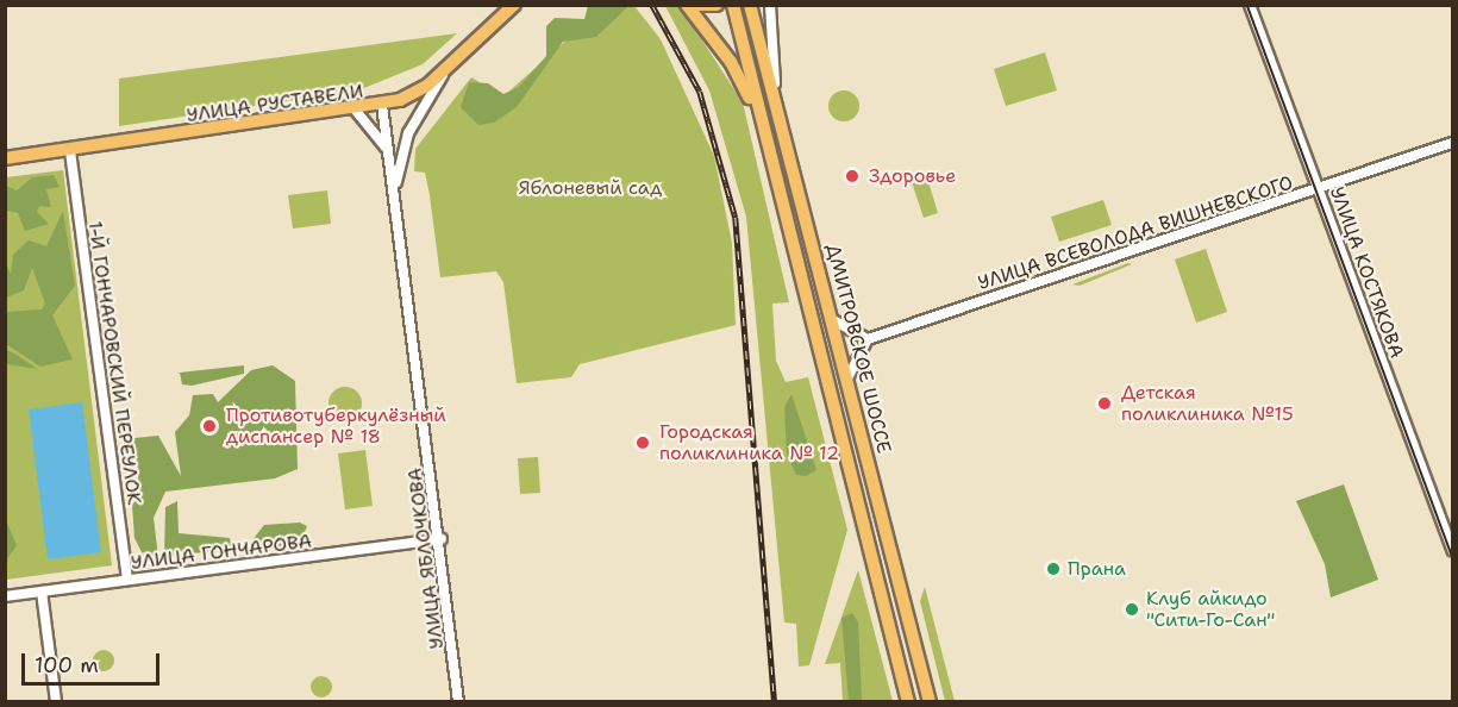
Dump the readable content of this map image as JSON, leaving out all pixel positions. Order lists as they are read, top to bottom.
{
  "streets": {
    "main road": ["УЛИЦА РУСТАВЕЛИ", "ДМИТРОВСКОЕ ШОССЕ"],
    "street": [
      "УЛИЦА ВСЕВОЛОДА ВИШНЕВСКОГО",
      "УЛИЦА КОСТЯКОВА",
      "1-Й ГОНЧАРОВСКИЙ ПЕРЕУЛОК",
      "УЛИЦА ГОНЧАРОВА",
      "УЛИЦА ЯБЛОЧКОВА"
    ]
  },
  "crossings": [
    ["УЛИЦА РУСТАВЕЛИ", "1-Й ГОНЧАРОВСКИЙ ПЕРЕУЛОК"],
    ["УЛИЦА РУСТАВЕЛИ", "УЛИЦА ЯБЛОЧКОВА"],
    ["УЛИЦА ВСЕВОЛОДА ВИШНЕВСКОГО", "УЛИЦА КОСТЯКОВА"],
    ["1-Й ГОНЧАРОВСКИЙ ПЕРЕУЛОК", "УЛИЦА ГОНЧАРОВА"],
    ["УЛИЦА ГОНЧАРОВА", "УЛИЦА ЯБЛОЧКОВА"]
  ],
  "parks": ["Яблоневый сад"],
  "places": [
    "Здоровье",
    "Детская поликлиника №15",
    "Противотуберкулёзный диспансер № 18",
    "Городская поликлиника № 12",
    "Прана",
    "Клуб айкидо \"Сити-Го-Сан\""
  ],
  "scale_bar": "100 m"
}
